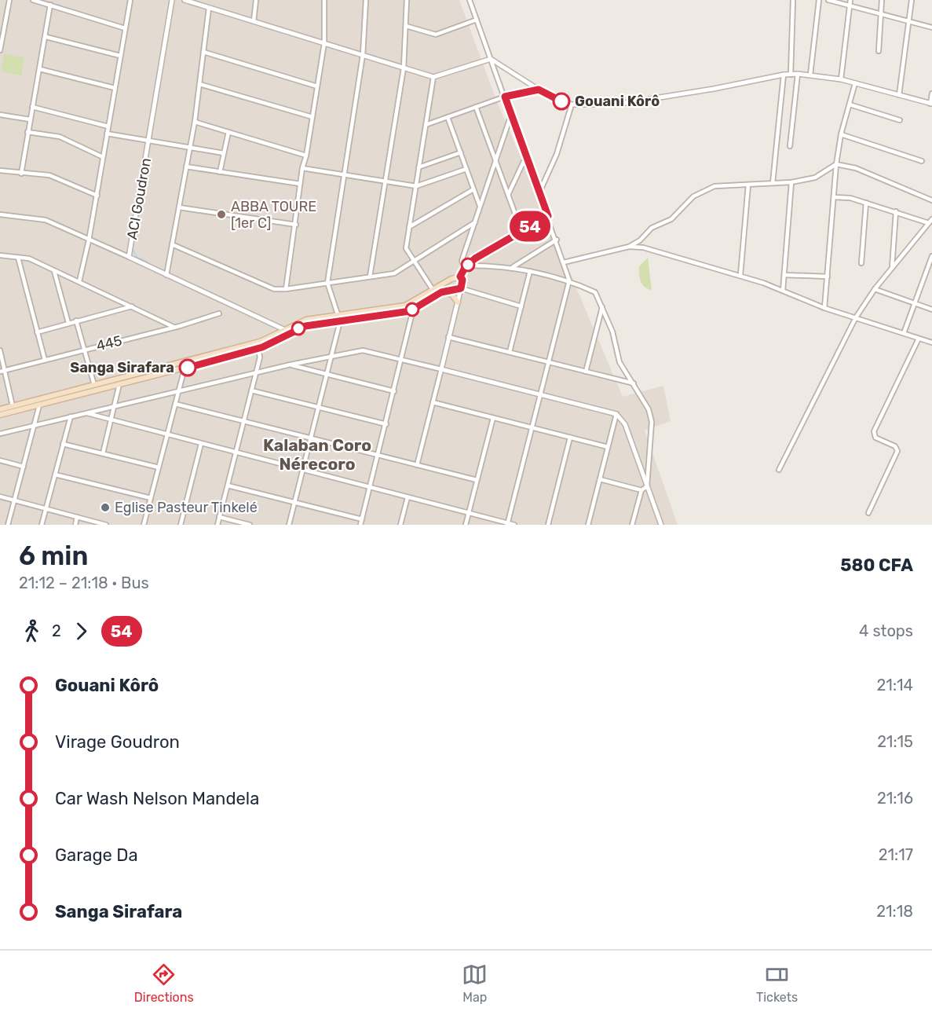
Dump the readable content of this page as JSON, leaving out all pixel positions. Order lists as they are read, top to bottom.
{
  "streets": {
    "street": ["ACI Goudron", "445"]
  },
  "districts": ["Kalaban Coro Nérecoro"],
  "places": [
    "Gouani Kôrô",
    "ABBA TOURE [1er C]",
    "Sanga Sirafara",
    "Eglise Pasteur Tinkelé"
  ],
  "lines": ["bus line 54"],
  "page": {
    "on_map": "54",
    "heading": ["6 min", "21:12 – 21:18 · Bus", "580 CFA"],
    "legs": ["2", "54", "4 stops"],
    "list": [
      {
        "name": "Gouani Kôrô",
        "value": "21:14"
      },
      {
        "name": "Virage Goudron",
        "value": "21:15"
      },
      {
        "name": "Car Wash Nelson Mandela",
        "value": "21:16"
      },
      {
        "name": "Garage Da",
        "value": "21:17"
      },
      {
        "name": "Sanga Sirafara",
        "value": "21:18"
      }
    ],
    "tabs": ["Directions", "Map", "Tickets"]
  }
}
